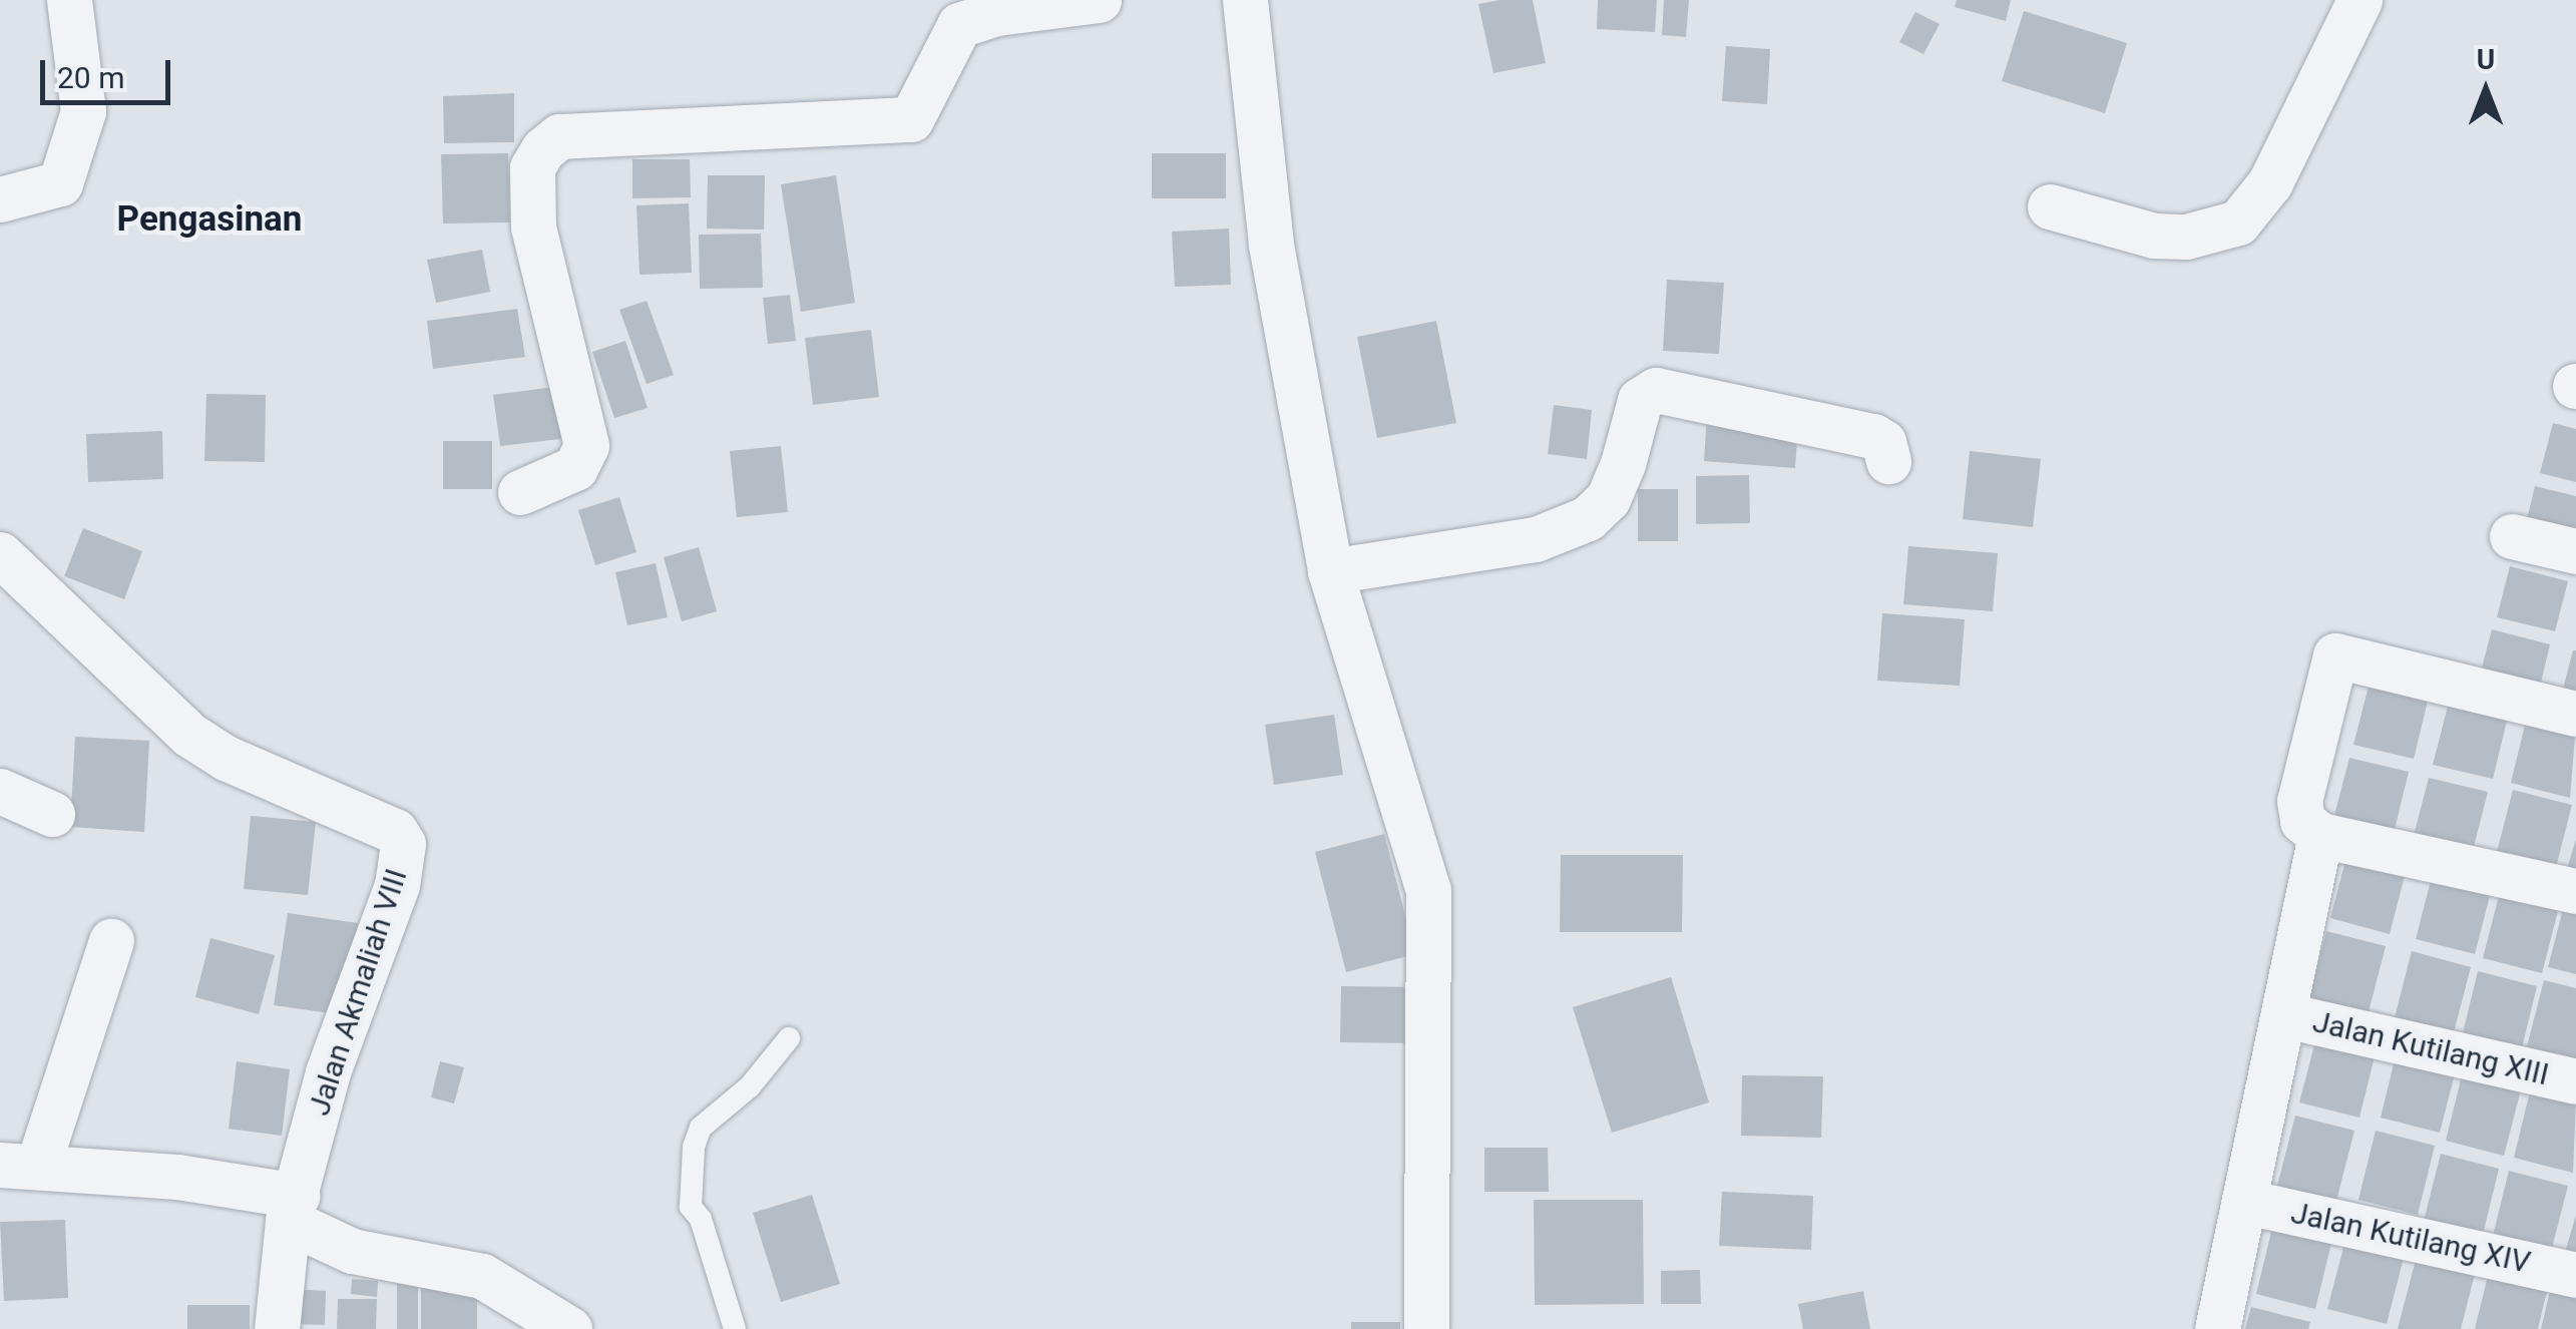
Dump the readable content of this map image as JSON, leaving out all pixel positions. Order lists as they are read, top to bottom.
{
  "streets": {
    "street": ["Jalan Akmaliah VIII", "Jalan Kutilang XIII", "Jalan Kutilang XIV"]
  },
  "districts": ["Pengasinan"],
  "scale_bar": "20 m",
  "north": "top"
}
